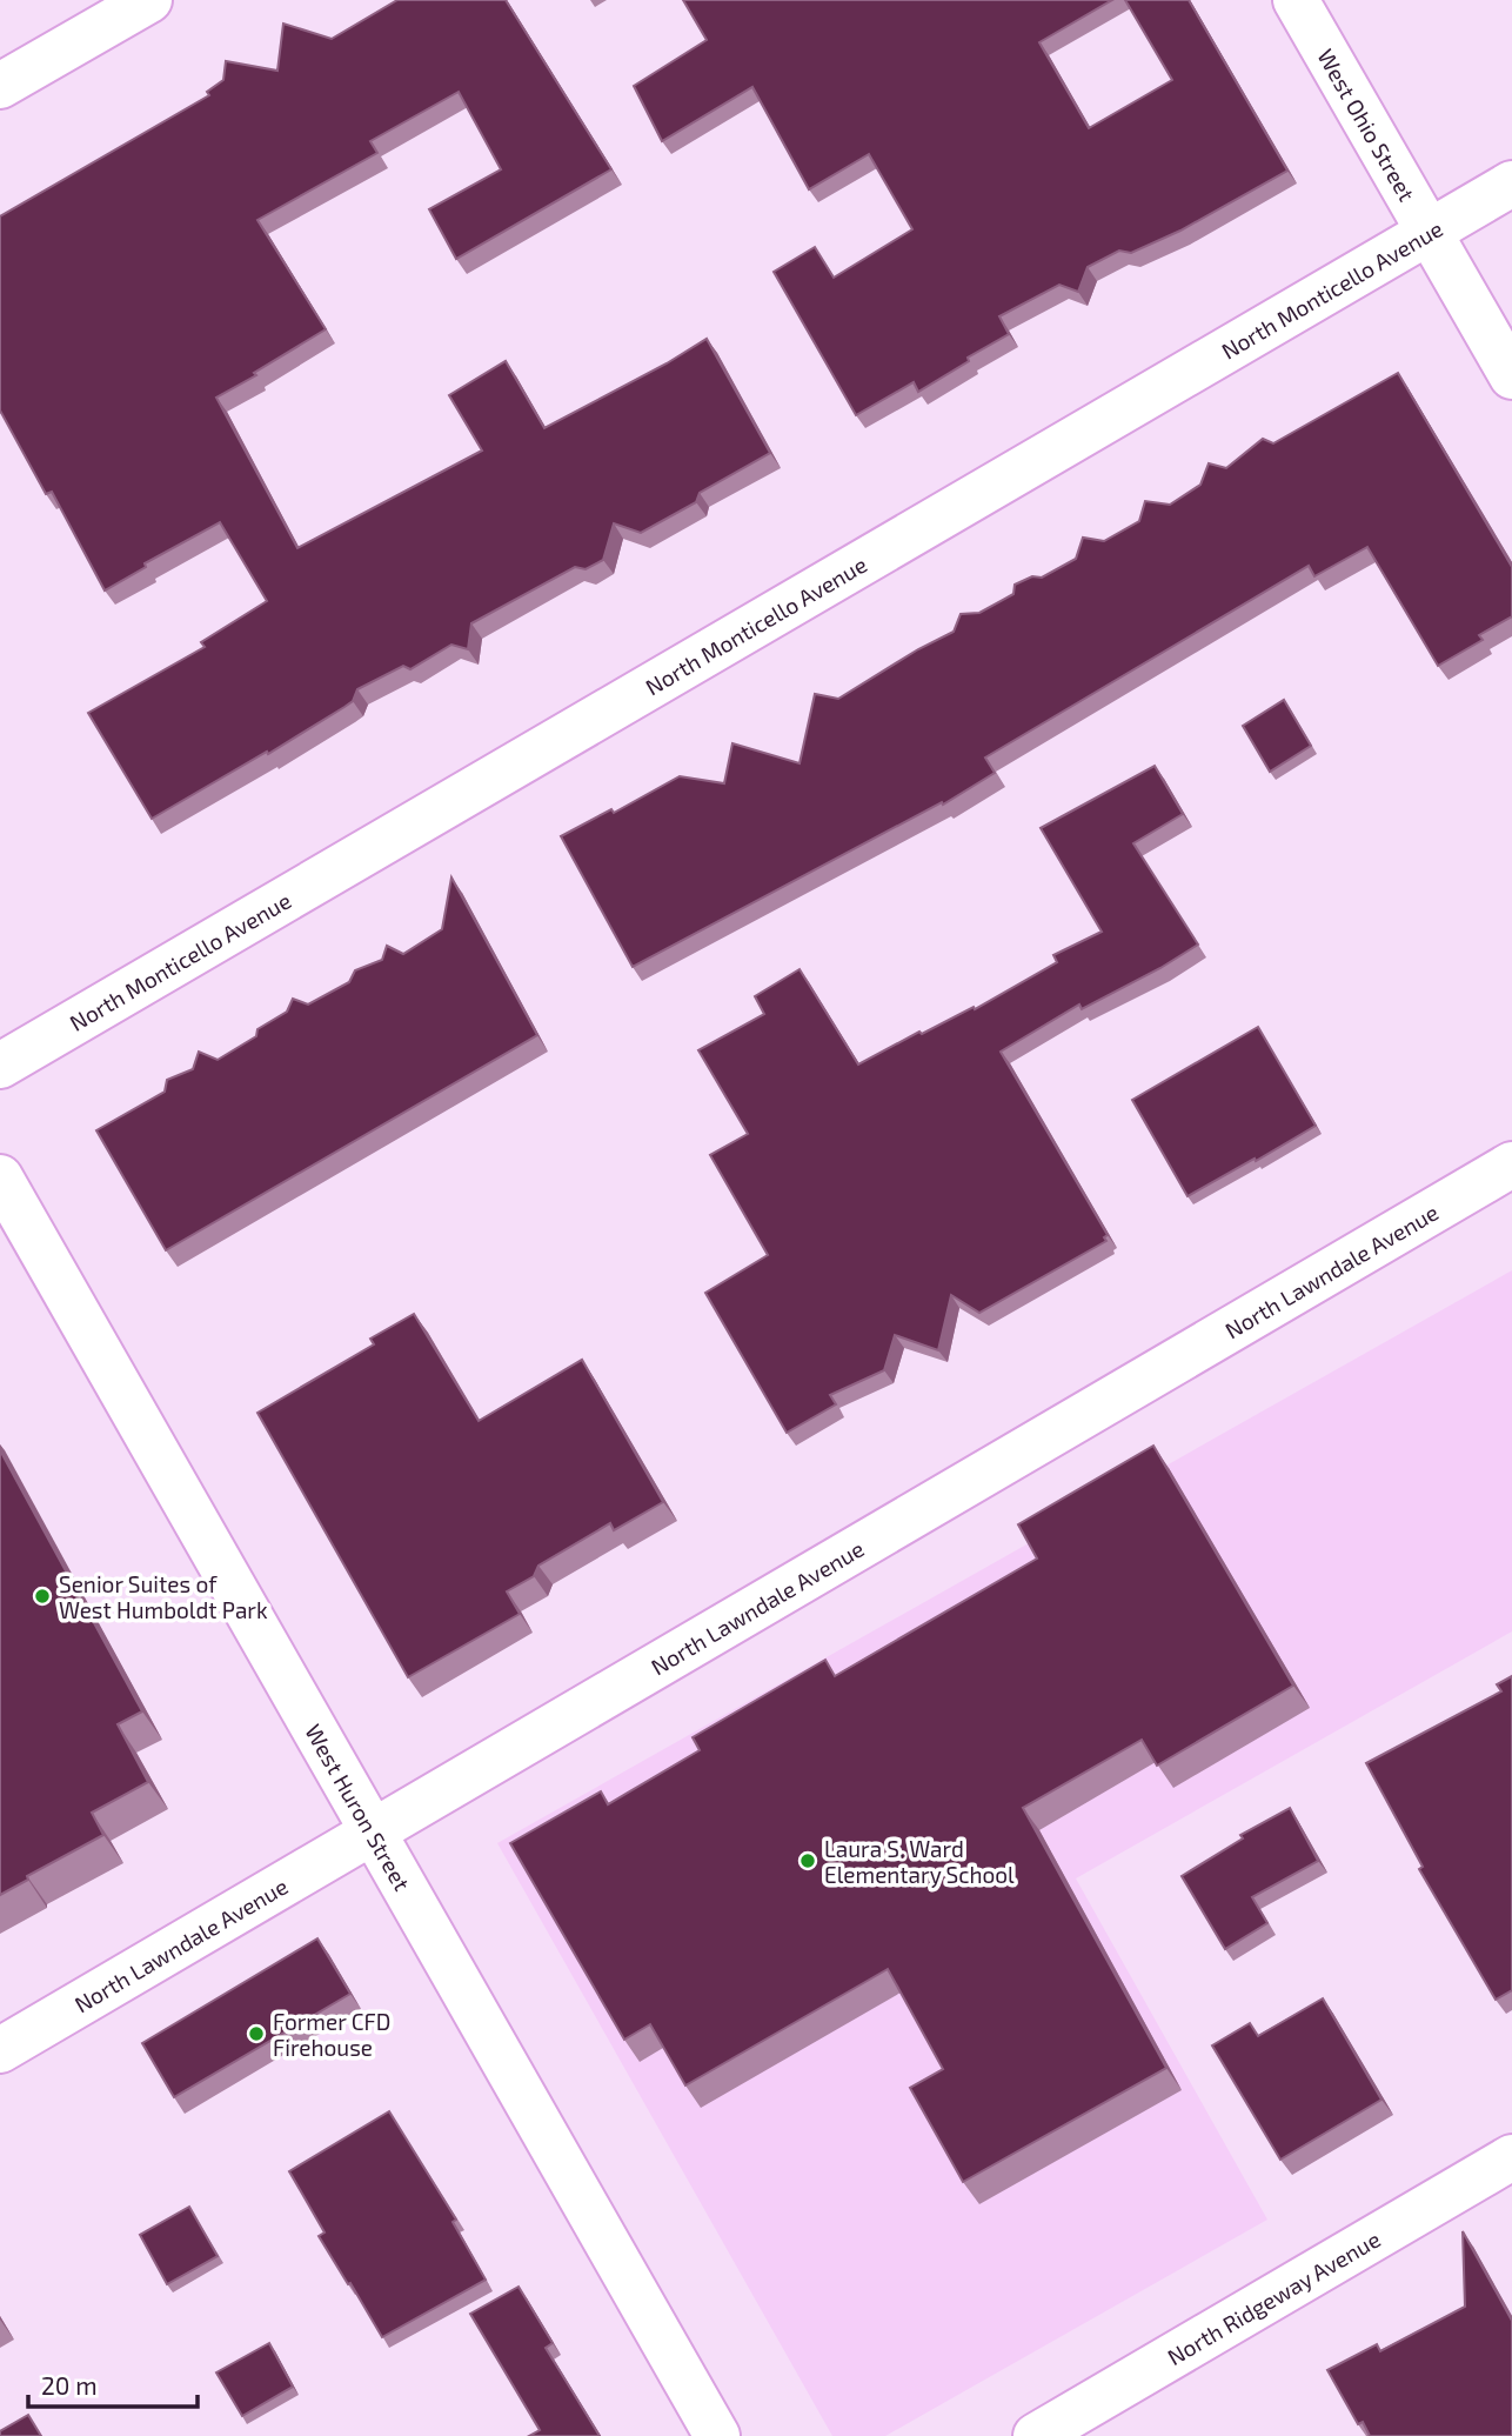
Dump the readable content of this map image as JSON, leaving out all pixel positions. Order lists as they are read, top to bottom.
{
  "streets": {
    "street": [
      "West Ohio Street",
      "North Monticello Avenue",
      "North Lawndale Avenue",
      "West Huron Street",
      "North Ridgeway Avenue"
    ]
  },
  "crossings": [
    ["West Ohio Street", "North Monticello Avenue"],
    ["North Lawndale Avenue", "West Huron Street"]
  ],
  "places": ["Senior Suites of West Humboldt Park", "Laura S. Ward Elementary School", "Former CFD Firehouse"],
  "scale_bar": "20 m"
}
